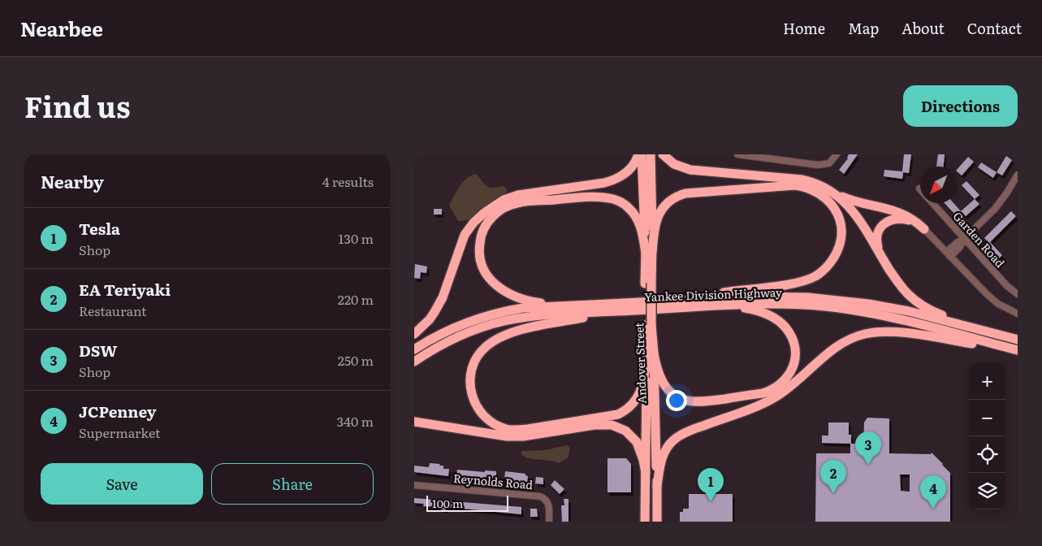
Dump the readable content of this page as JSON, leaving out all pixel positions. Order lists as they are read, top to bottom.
{
  "streets": {
    "highway": ["Yankee Division Highway", "Andover Street"],
    "street": ["Garden Road", "Reynolds Road"]
  },
  "scale_bar": "100 m",
  "north": "bottom left",
  "page": {
    "header": "Nearbee",
    "nav": [
      "Home",
      "Map",
      "About",
      "Contact"
    ],
    "title": "Find us",
    "buttons": [
      "Directions",
      ["Save", "Share"]
    ],
    "heading": ["Nearby", "4 results"],
    "list": [
      {
        "mark": "1",
        "name": "Tesla",
        "note": "Shop",
        "value": "130 m"
      },
      {
        "mark": "2",
        "name": "EA Teriyaki",
        "note": "Restaurant",
        "value": "220 m"
      },
      {
        "mark": "3",
        "name": "DSW",
        "note": "Shop",
        "value": "250 m"
      },
      {
        "mark": "4",
        "name": "JCPenney",
        "note": "Supermarket",
        "value": "340 m"
      }
    ],
    "map_buttons": ["+", "−"],
    "pins": [
      "3",
      "2",
      "1",
      "4"
    ],
    "scale": "100 m"
  }
}
